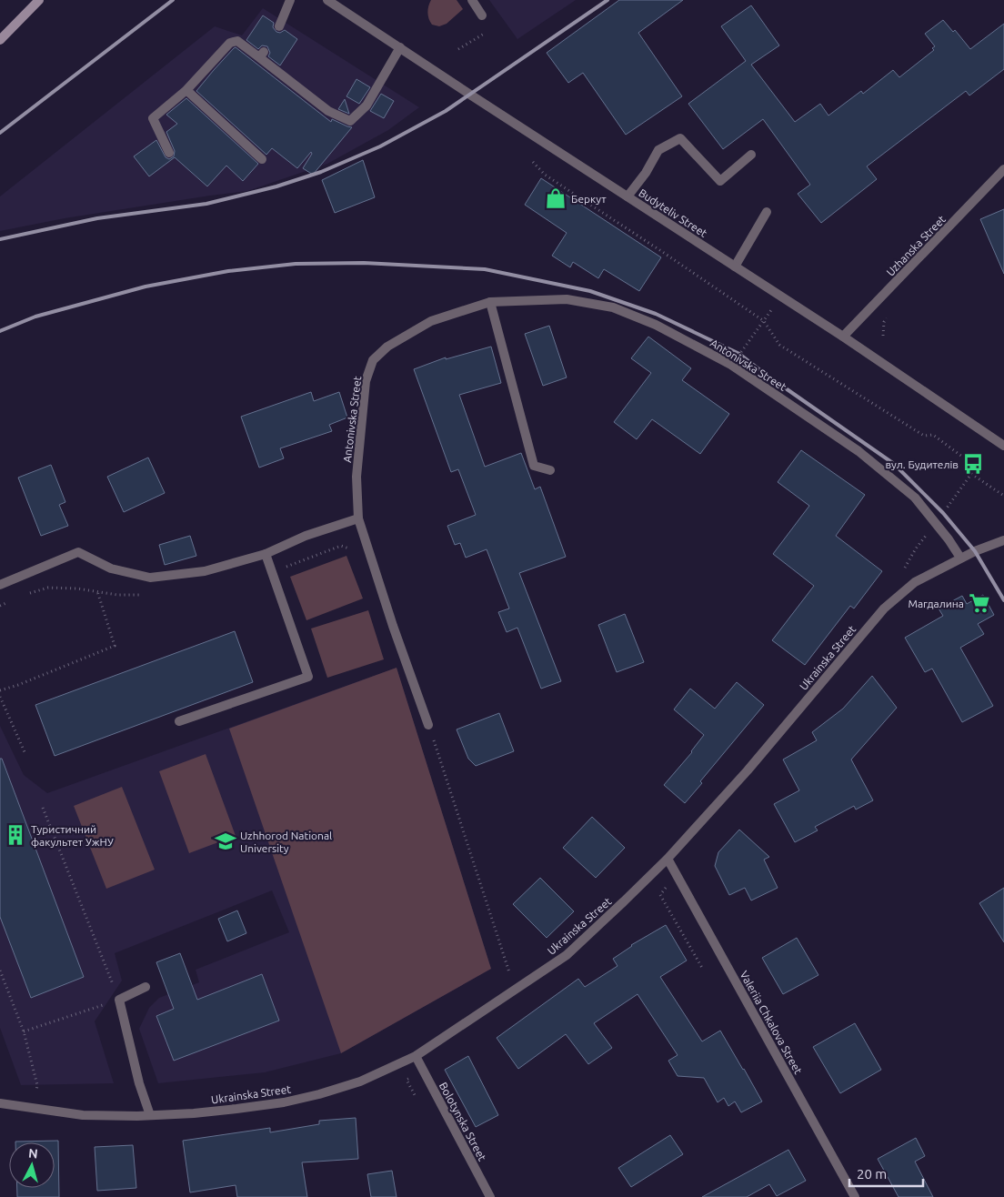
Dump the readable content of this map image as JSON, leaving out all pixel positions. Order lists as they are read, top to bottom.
{
  "streets": {
    "street": [
      "Budyteliv Street",
      "Uzhanska Street",
      "Antonivska Street",
      "Ukrainska Street",
      "Valeriia Chkalova Street",
      "Bolotynska Street"
    ]
  },
  "crossings": [
    ["Budyteliv Street", "Uzhanska Street"],
    ["Antonivska Street", "Ukrainska Street"],
    ["Ukrainska Street", "Valeriia Chkalova Street"],
    ["Ukrainska Street", "Bolotynska Street"]
  ],
  "places": {
    "shop": ["Беркут"],
    "bus stop": ["вул. Будителів"],
    "supermarket": ["Магдалина"],
    "building": ["Туристичний факультет УжНУ"],
    "school or university": ["Uzhhorod National University"]
  },
  "scale_bar": "20 m",
  "north": "top"
}
